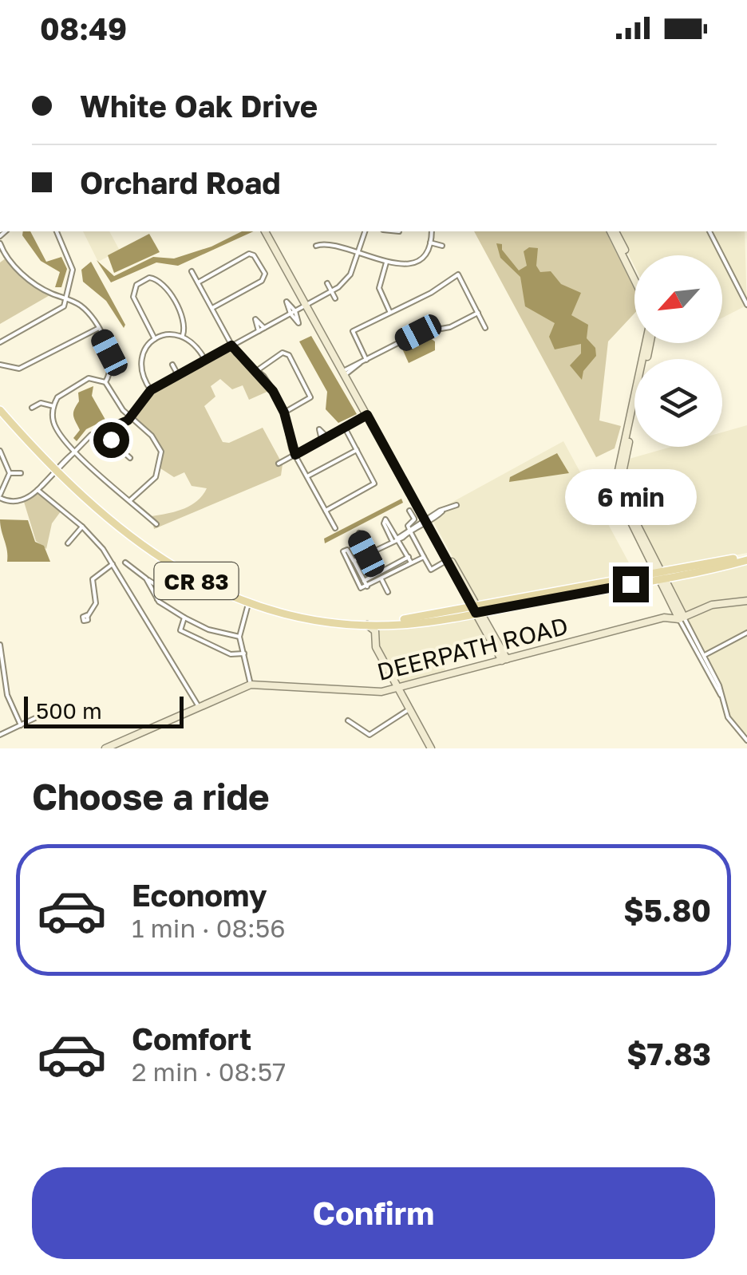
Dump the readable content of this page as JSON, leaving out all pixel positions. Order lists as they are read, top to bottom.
{
  "streets": {
    "main road": ["CR 83"],
    "street": ["DEERPATH ROAD"]
  },
  "scale_bar": "500 m",
  "north": "bottom left",
  "page": {
    "status": "08:49",
    "banner": ["White Oak Drive", "Orchard Road"],
    "bubble": "6 min",
    "scale": "500 m",
    "heading": "Choose a ride",
    "list": [
      {
        "name": "Economy",
        "note": "1 min · 08:56",
        "value": "$5.80"
      },
      {
        "name": "Comfort",
        "note": "2 min · 08:57",
        "value": "$7.83"
      }
    ],
    "buttons": "Confirm"
  }
}
